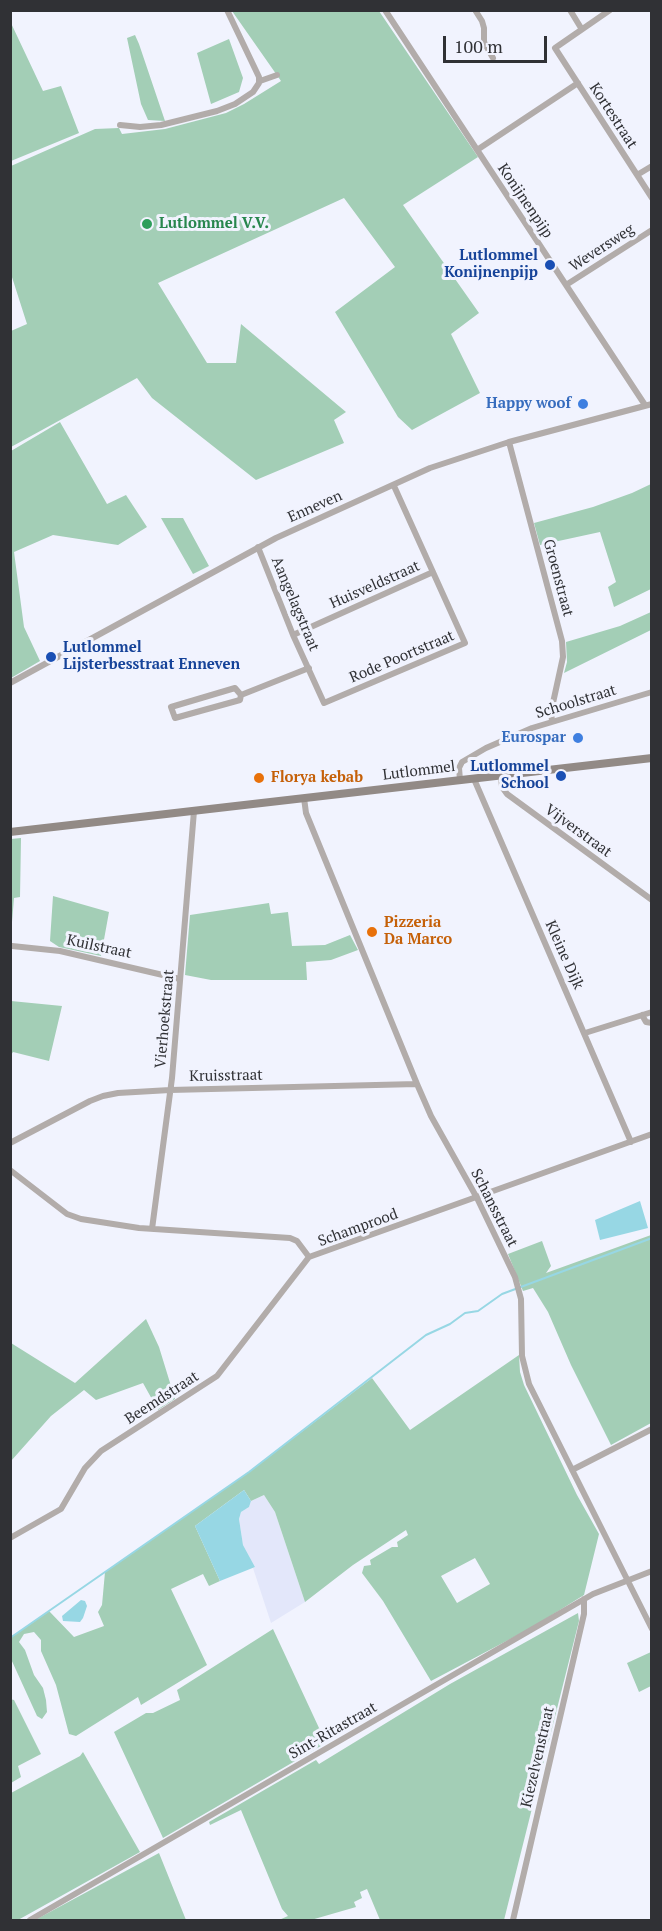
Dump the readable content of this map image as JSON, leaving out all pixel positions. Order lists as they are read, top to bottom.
{
  "streets": {
    "main road": ["Lutlommel"],
    "street": [
      "Kortestraat",
      "Konijnenpijp",
      "Weversweg",
      "Enneven",
      "Groenstraat",
      "Huisveldstraat",
      "Aangelagstraat",
      "Rode Poortstraat",
      "Schoolstraat",
      "Vijverstraat",
      "Kuilstraat",
      "Kleine Dijk",
      "Vierhoekstraat",
      "Kruisstraat",
      "Schansstraat",
      "Schamprood",
      "Beemdstraat",
      "Sint-Ritastraat",
      "Kiezelvenstraat"
    ]
  },
  "crossings": [
    ["Konijnenpijp", "Weversweg"],
    ["Konijnenpijp", "Enneven"],
    ["Enneven", "Groenstraat"],
    ["Enneven", "Aangelagstraat"],
    ["Enneven", "Rode Poortstraat"],
    ["Groenstraat", "Schoolstraat"],
    ["Huisveldstraat", "Aangelagstraat"],
    ["Huisveldstraat", "Rode Poortstraat"],
    ["Aangelagstraat", "Rode Poortstraat"],
    ["Schoolstraat", "Lutlommel"],
    ["Lutlommel", "Vijverstraat"],
    ["Lutlommel", "Kleine Dijk"],
    ["Lutlommel", "Vierhoekstraat"],
    ["Lutlommel", "Schansstraat"],
    ["Kuilstraat", "Vierhoekstraat"],
    ["Kleine Dijk", "Schamprood"],
    ["Vierhoekstraat", "Kruisstraat"],
    ["Vierhoekstraat", "Schamprood"],
    ["Kruisstraat", "Schansstraat"],
    ["Schansstraat", "Schamprood"],
    ["Schansstraat", "Sint-Ritastraat"],
    ["Schamprood", "Beemdstraat"],
    ["Sint-Ritastraat", "Kiezelvenstraat"]
  ],
  "places": [
    "Lutlommel V.V.",
    "Lutlommel Konijnenpijp",
    "Happy woof",
    "Lutlommel Lijsterbesstraat Enneven",
    "Eurospar",
    "Lutlommel School",
    "Florya kebab",
    "Pizzeria Da Marco"
  ],
  "scale_bar": "100 m"
}
